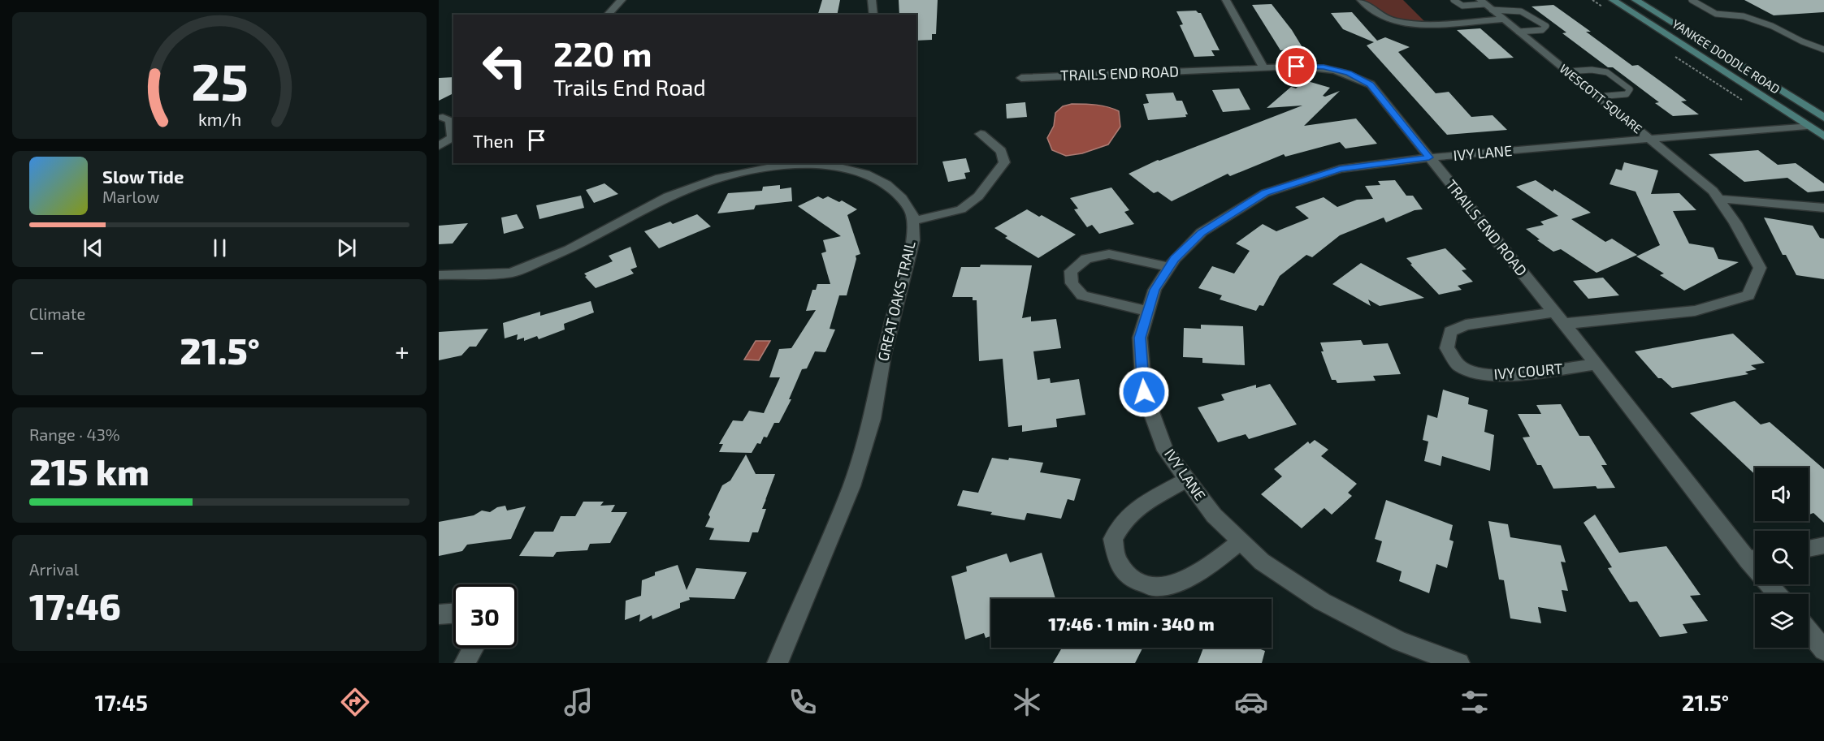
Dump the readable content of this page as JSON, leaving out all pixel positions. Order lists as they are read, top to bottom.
{
  "streets": {
    "main road": ["YANKEE DOODLE ROAD"],
    "street": [
      "TRAILS END ROAD",
      "WESCOTT SQUARE",
      "IVY LANE",
      "GREAT OAKS TRAIL",
      "IVY COURT"
    ]
  },
  "crossings": [
    ["YANKEE DOODLE ROAD", "IVY LANE"],
    ["TRAILS END ROAD", "WESCOTT SQUARE"],
    ["TRAILS END ROAD", "IVY LANE"],
    ["TRAILS END ROAD", "IVY COURT"],
    ["WESCOTT SQUARE", "IVY LANE"],
    ["WESCOTT SQUARE", "IVY COURT"]
  ],
  "page": {
    "turn": ["220 m", "Trails End Road"],
    "then": "Then",
    "song": ["Slow Tide", "Marlow"],
    "tile": [
      "Climate",
      ["Range · 43%", "215 km"],
      ["Arrival", "17:46"]
    ],
    "heat": ["−", "21.5°", "+"],
    "limit": "30",
    "trip": "17:46 · 1 min · 340 m",
    "tabs": ["17:45", "21.5°"],
    "gauge": ["25", "km/h"]
  }
}
